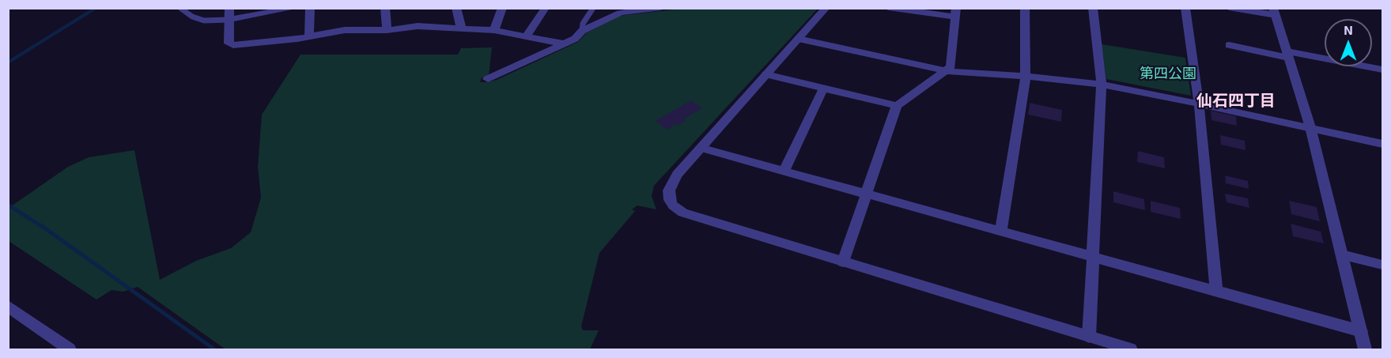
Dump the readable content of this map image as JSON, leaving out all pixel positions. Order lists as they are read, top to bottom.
{
  "districts": ["仙石四丁目"],
  "parks": ["第四公園"],
  "north": "top"
}
